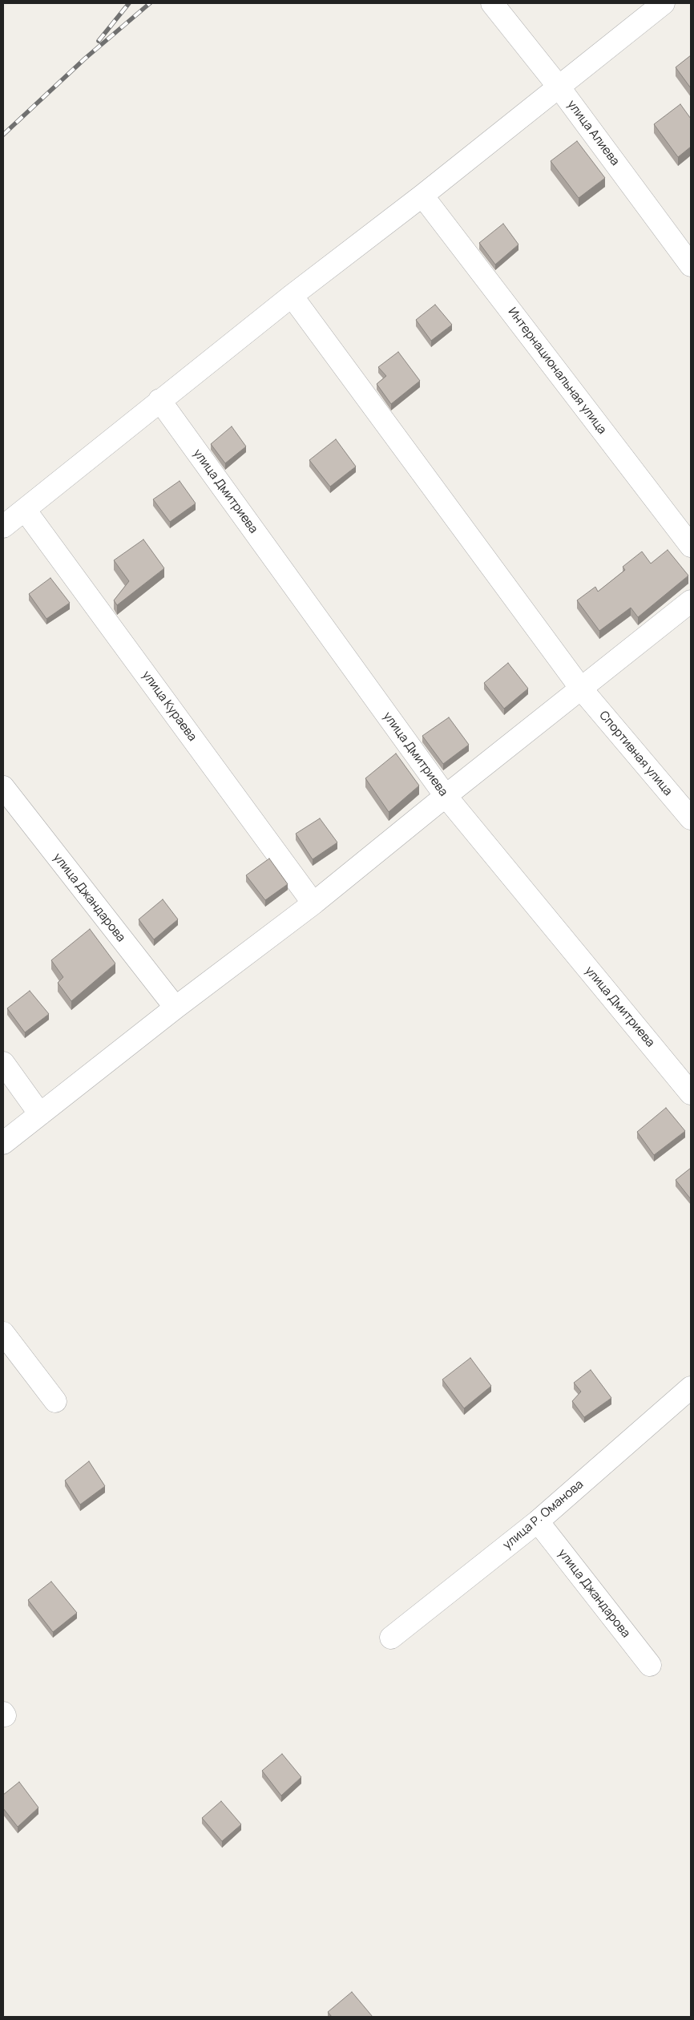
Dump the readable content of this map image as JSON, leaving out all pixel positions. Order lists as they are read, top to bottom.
{
  "streets": {
    "street": [
      "улица Алиева",
      "Интернациональная улица",
      "улица Дмитриева",
      "улица Кураева",
      "Спортивная улица",
      "улица Джандарова",
      "улица Р. Оманова"
    ]
  },
  "crossings": [
    ["улица Джандарова", "улица Р. Оманова"]
  ]
}
